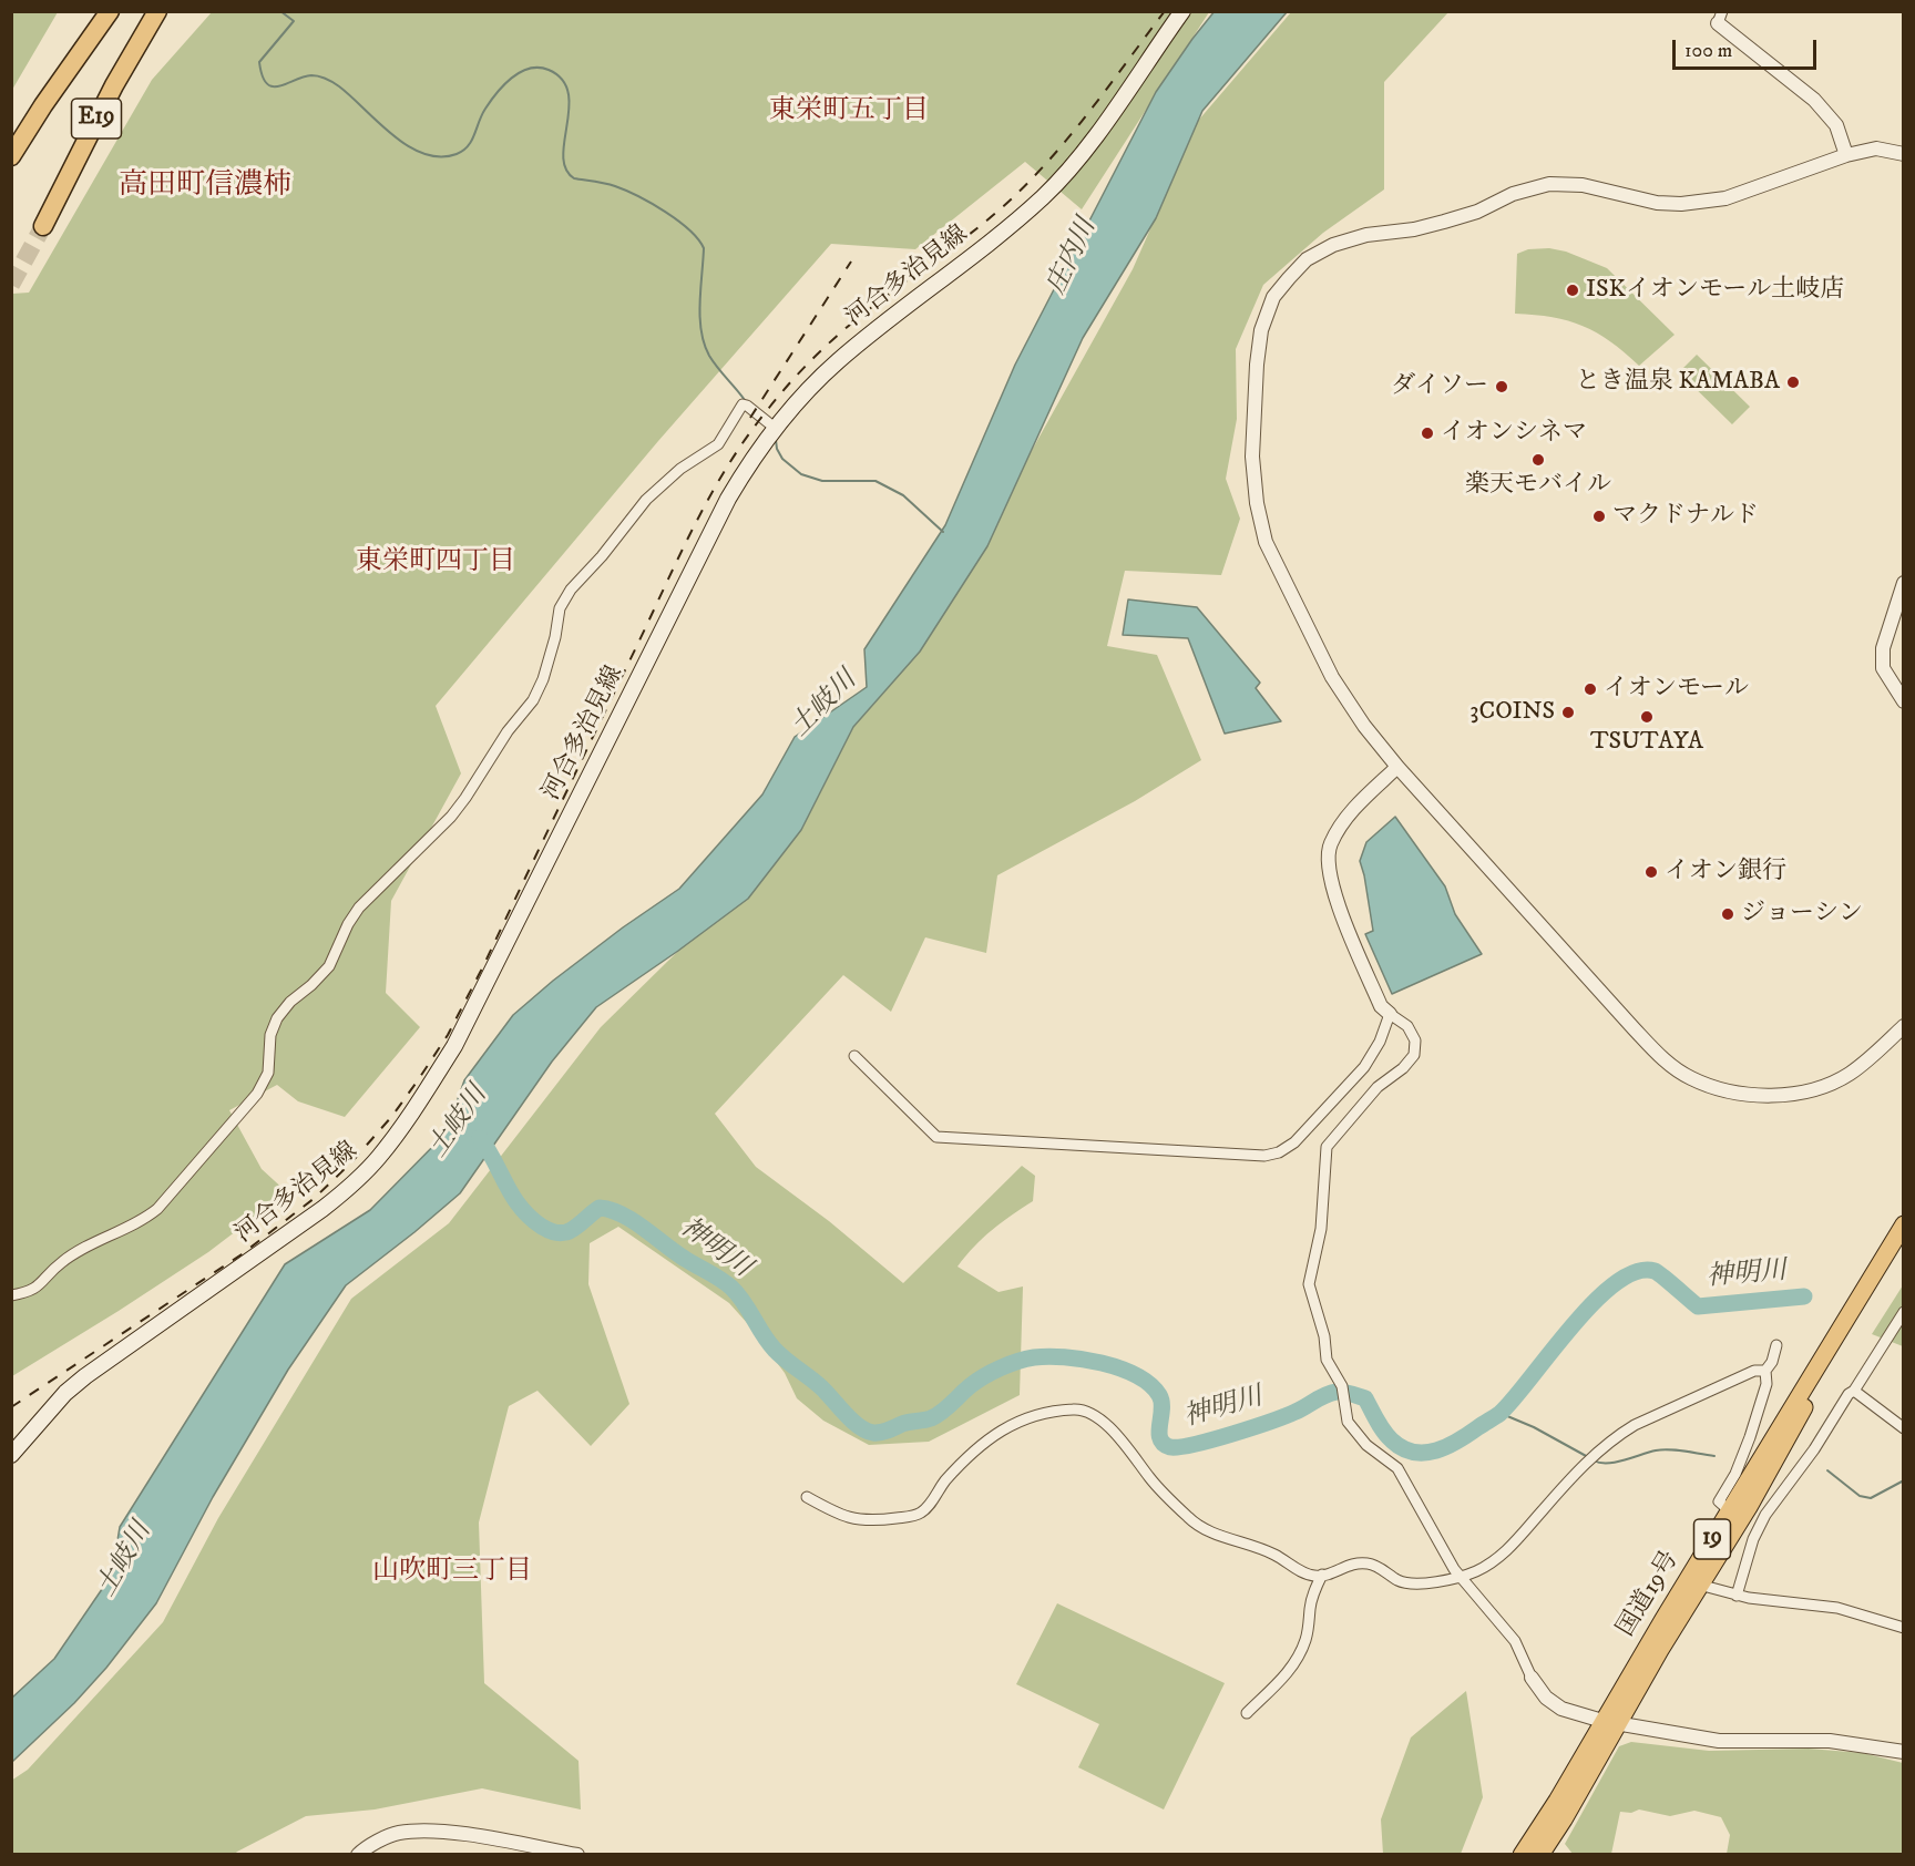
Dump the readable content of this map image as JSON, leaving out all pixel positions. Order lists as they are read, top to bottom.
{
  "streets": {
    "highway": ["E19", "19", "国道19号"],
    "main road": ["河合多治見線"]
  },
  "districts": [
    "東栄町五丁目",
    "高田町信濃柿",
    "東栄町四丁目",
    "山吹町三丁目"
  ],
  "water": ["庄内川", "土岐川", "神明川"],
  "places": [
    "ISKイオンモール土岐店",
    "とき温泉 KAMABA",
    "ダイソー",
    "イオンシネマ",
    "楽天モバイル",
    "マクドナルド",
    "イオンモール",
    "3COINS",
    "TSUTAYA",
    "イオン銀行",
    "ジョーシン"
  ],
  "scale_bar": "100 m"
}
